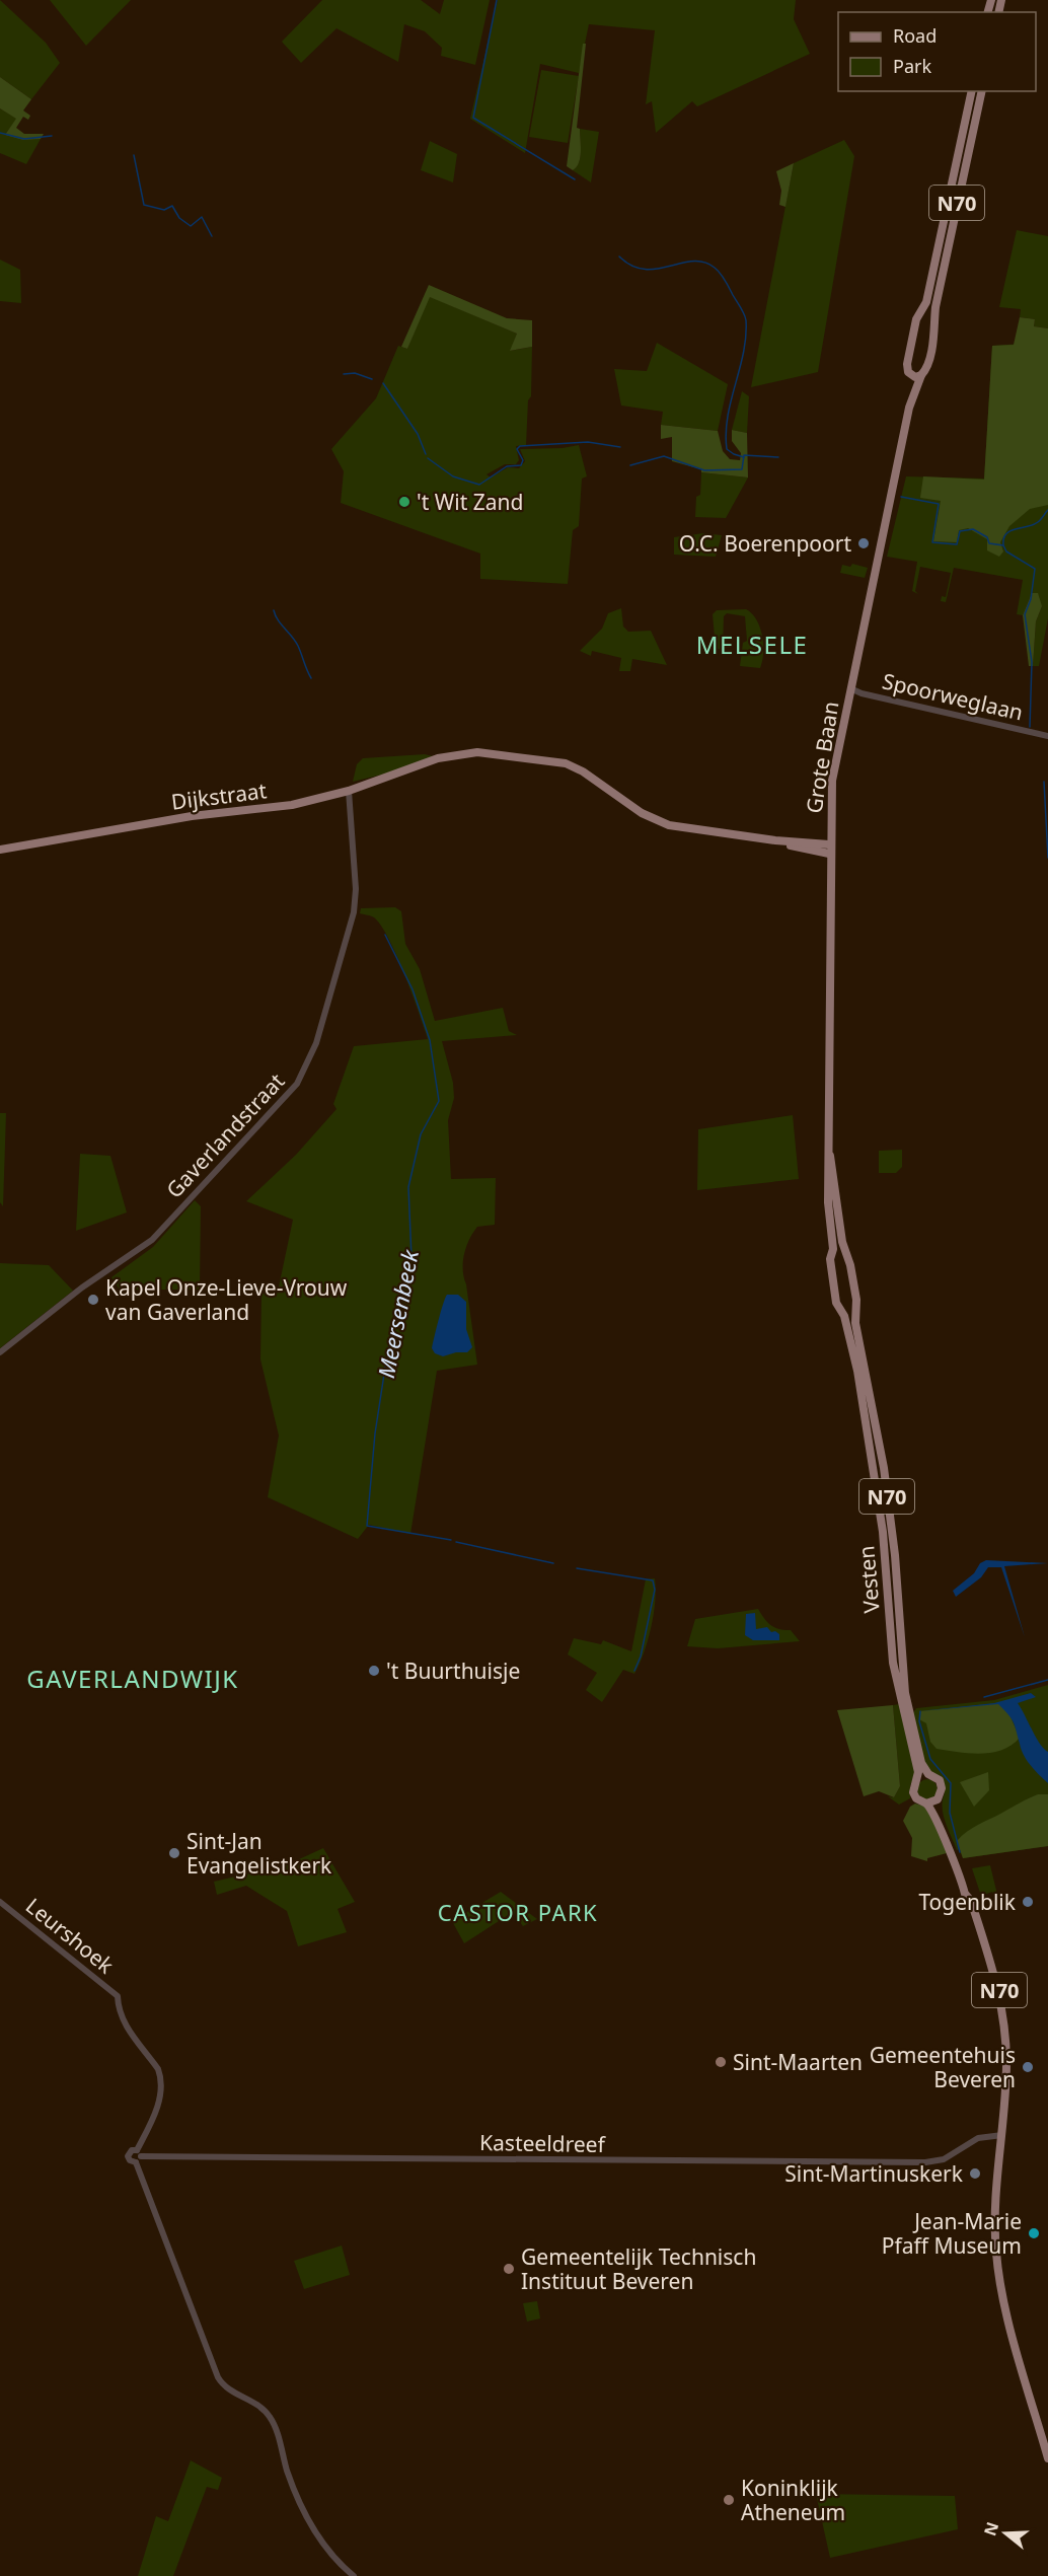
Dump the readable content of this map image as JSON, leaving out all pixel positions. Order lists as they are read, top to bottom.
{
  "streets": {
    "main road": [
      "N70",
      "Grote Baan",
      "Dijkstraat",
      "Vesten"
    ],
    "street": [
      "Spoorweglaan",
      "Gaverlandstraat",
      "Leurshoek",
      "Kasteeldreef"
    ]
  },
  "crossings": [
    ["N70", "Vesten"],
    ["N70", "Kasteeldreef"],
    ["Spoorweglaan", "Grote Baan"],
    ["Grote Baan", "Dijkstraat"],
    ["Grote Baan", "Vesten"],
    ["Dijkstraat", "Gaverlandstraat"],
    ["Leurshoek", "Kasteeldreef"]
  ],
  "districts": ["MELSELE", "GAVERLANDWIJK", "CASTOR PARK"],
  "water": ["Meersenbeek"],
  "places": [
    "'t Wit Zand",
    "O.C. Boerenpoort",
    "Kapel Onze-Lieve-Vrouw van Gaverland",
    "'t Buurthuisje",
    "Sint-Jan Evangelistkerk",
    "Togenblik",
    "Sint-Maarten",
    "Gemeentehuis Beveren",
    "Sint-Martinuskerk",
    "Jean-Marie Pfaff Museum",
    "Gemeentelijk Technisch Instituut Beveren",
    "Koninklijk Atheneum"
  ],
  "legend": ["Road", "Park"],
  "north": "left"
}
